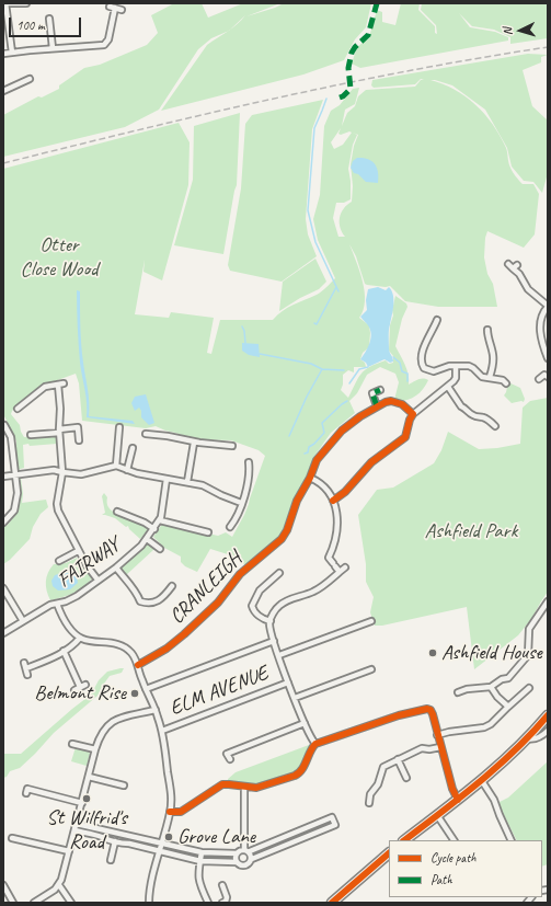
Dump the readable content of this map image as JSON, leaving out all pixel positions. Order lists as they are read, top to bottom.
{
  "streets": {
    "street": ["FAIRWAY", "CRANLEIGH", "ELM AVENUE"]
  },
  "parks": ["Otter Close Wood", "Ashfield Park"],
  "places": [
    "Ashfield House",
    "Belmont Rise",
    "St Wilfrid's Road",
    "Grove Lane"
  ],
  "legend": ["Cycle path", "Path"],
  "scale_bar": "100 m",
  "north": "left"
}
